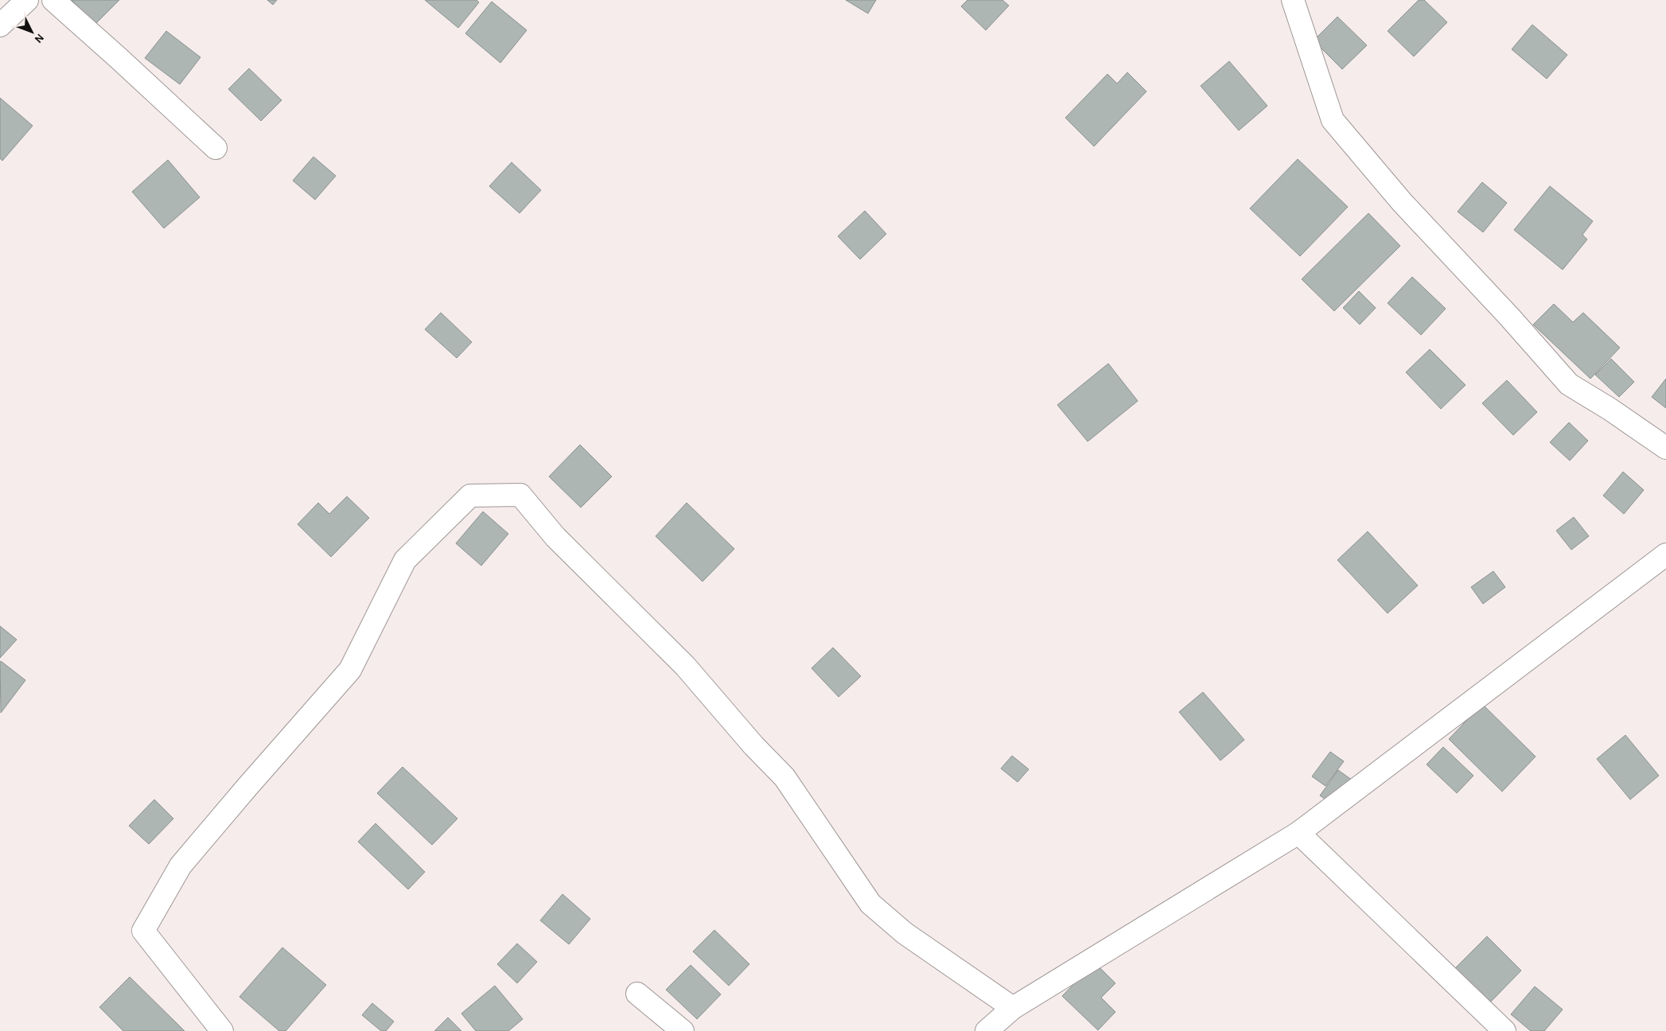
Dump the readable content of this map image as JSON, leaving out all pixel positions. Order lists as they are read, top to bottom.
{
  "north": "bottom right"
}
